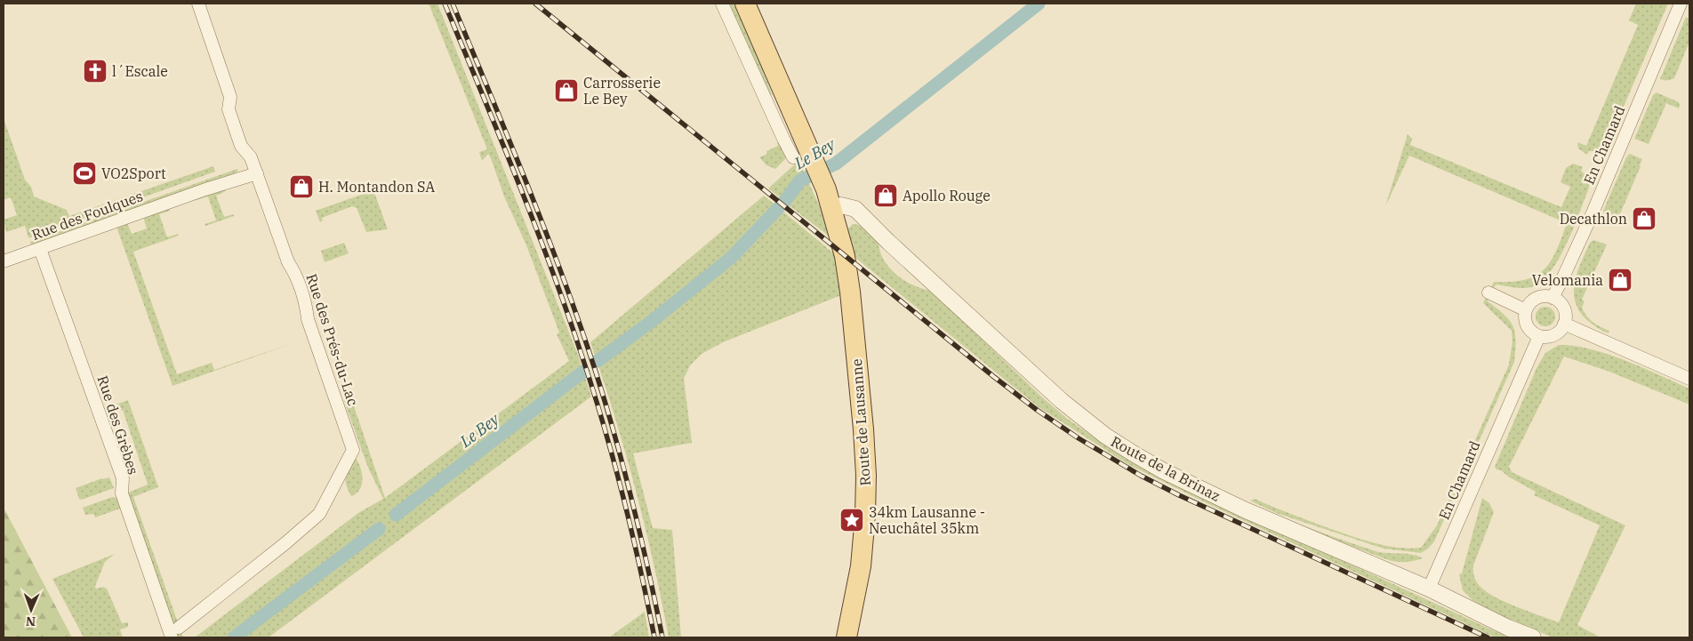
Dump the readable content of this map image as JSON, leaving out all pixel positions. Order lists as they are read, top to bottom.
{
  "streets": {
    "main road": ["Route de Lausanne"],
    "street": [
      "En Chamard",
      "Rue des Foulques",
      "Rue des Prés-du-Lac",
      "Rue des Grèbes",
      "Route de la Brinaz"
    ]
  },
  "crossings": [
    ["En Chamard", "Route de la Brinaz"],
    ["Rue des Foulques", "Rue des Prés-du-Lac"],
    ["Rue des Foulques", "Rue des Grèbes"],
    ["Rue des Prés-du-Lac", "Rue des Grèbes"],
    ["Route de Lausanne", "Route de la Brinaz"]
  ],
  "water": ["Le Bey"],
  "places": {
    "church": ["l´Escale"],
    "shop": [
      "Carrosserie Le Bey",
      "H. Montandon SA",
      "Apollo Rouge",
      "Decathlon",
      "Velomania"
    ],
    "sports": ["VO2Sport"],
    "place": ["34km Lausanne - Neuchâtel 35km"]
  },
  "north": "bottom"
}
